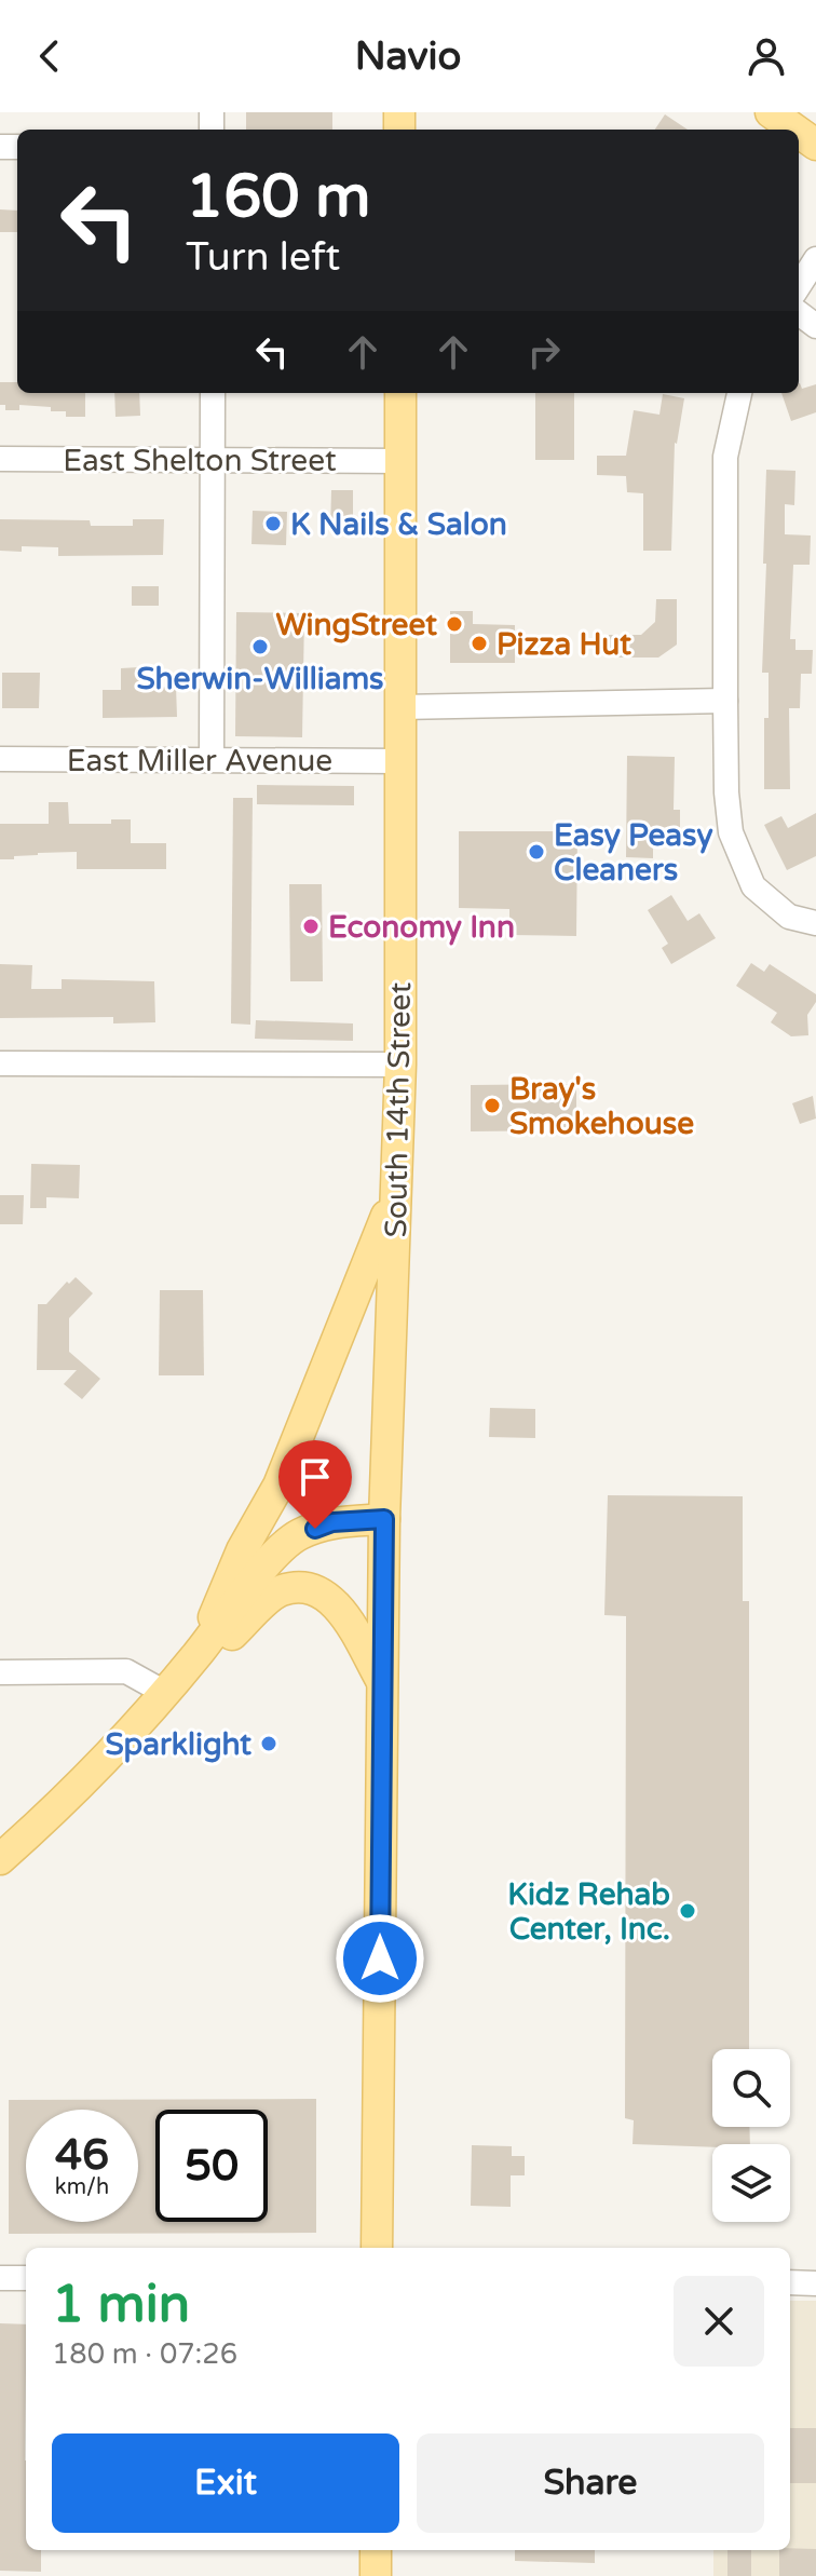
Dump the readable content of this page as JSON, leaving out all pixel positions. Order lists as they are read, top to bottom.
{
  "streets": {
    "main road": ["South 14th Street"],
    "street": ["East Shelton Street", "East Miller Avenue"]
  },
  "crossings": [
    ["East Shelton Street", "South 14th Street"],
    ["East Miller Avenue", "South 14th Street"]
  ],
  "places": [
    "K Nails & Salon",
    "WingStreet",
    "Pizza Hut",
    "Sherwin-Williams",
    "Easy Peasy Cleaners",
    "Economy Inn",
    "Bray's Smokehouse",
    "Sparklight",
    "Kidz Rehab Center, Inc."
  ],
  "page": {
    "header": "Navio",
    "turn": ["160 m", "Turn left"],
    "speed": "46 km/h",
    "limit": "50",
    "heading": ["1 min", "180 m · 07:26"],
    "buttons": ["Exit", "Share"]
  }
}
